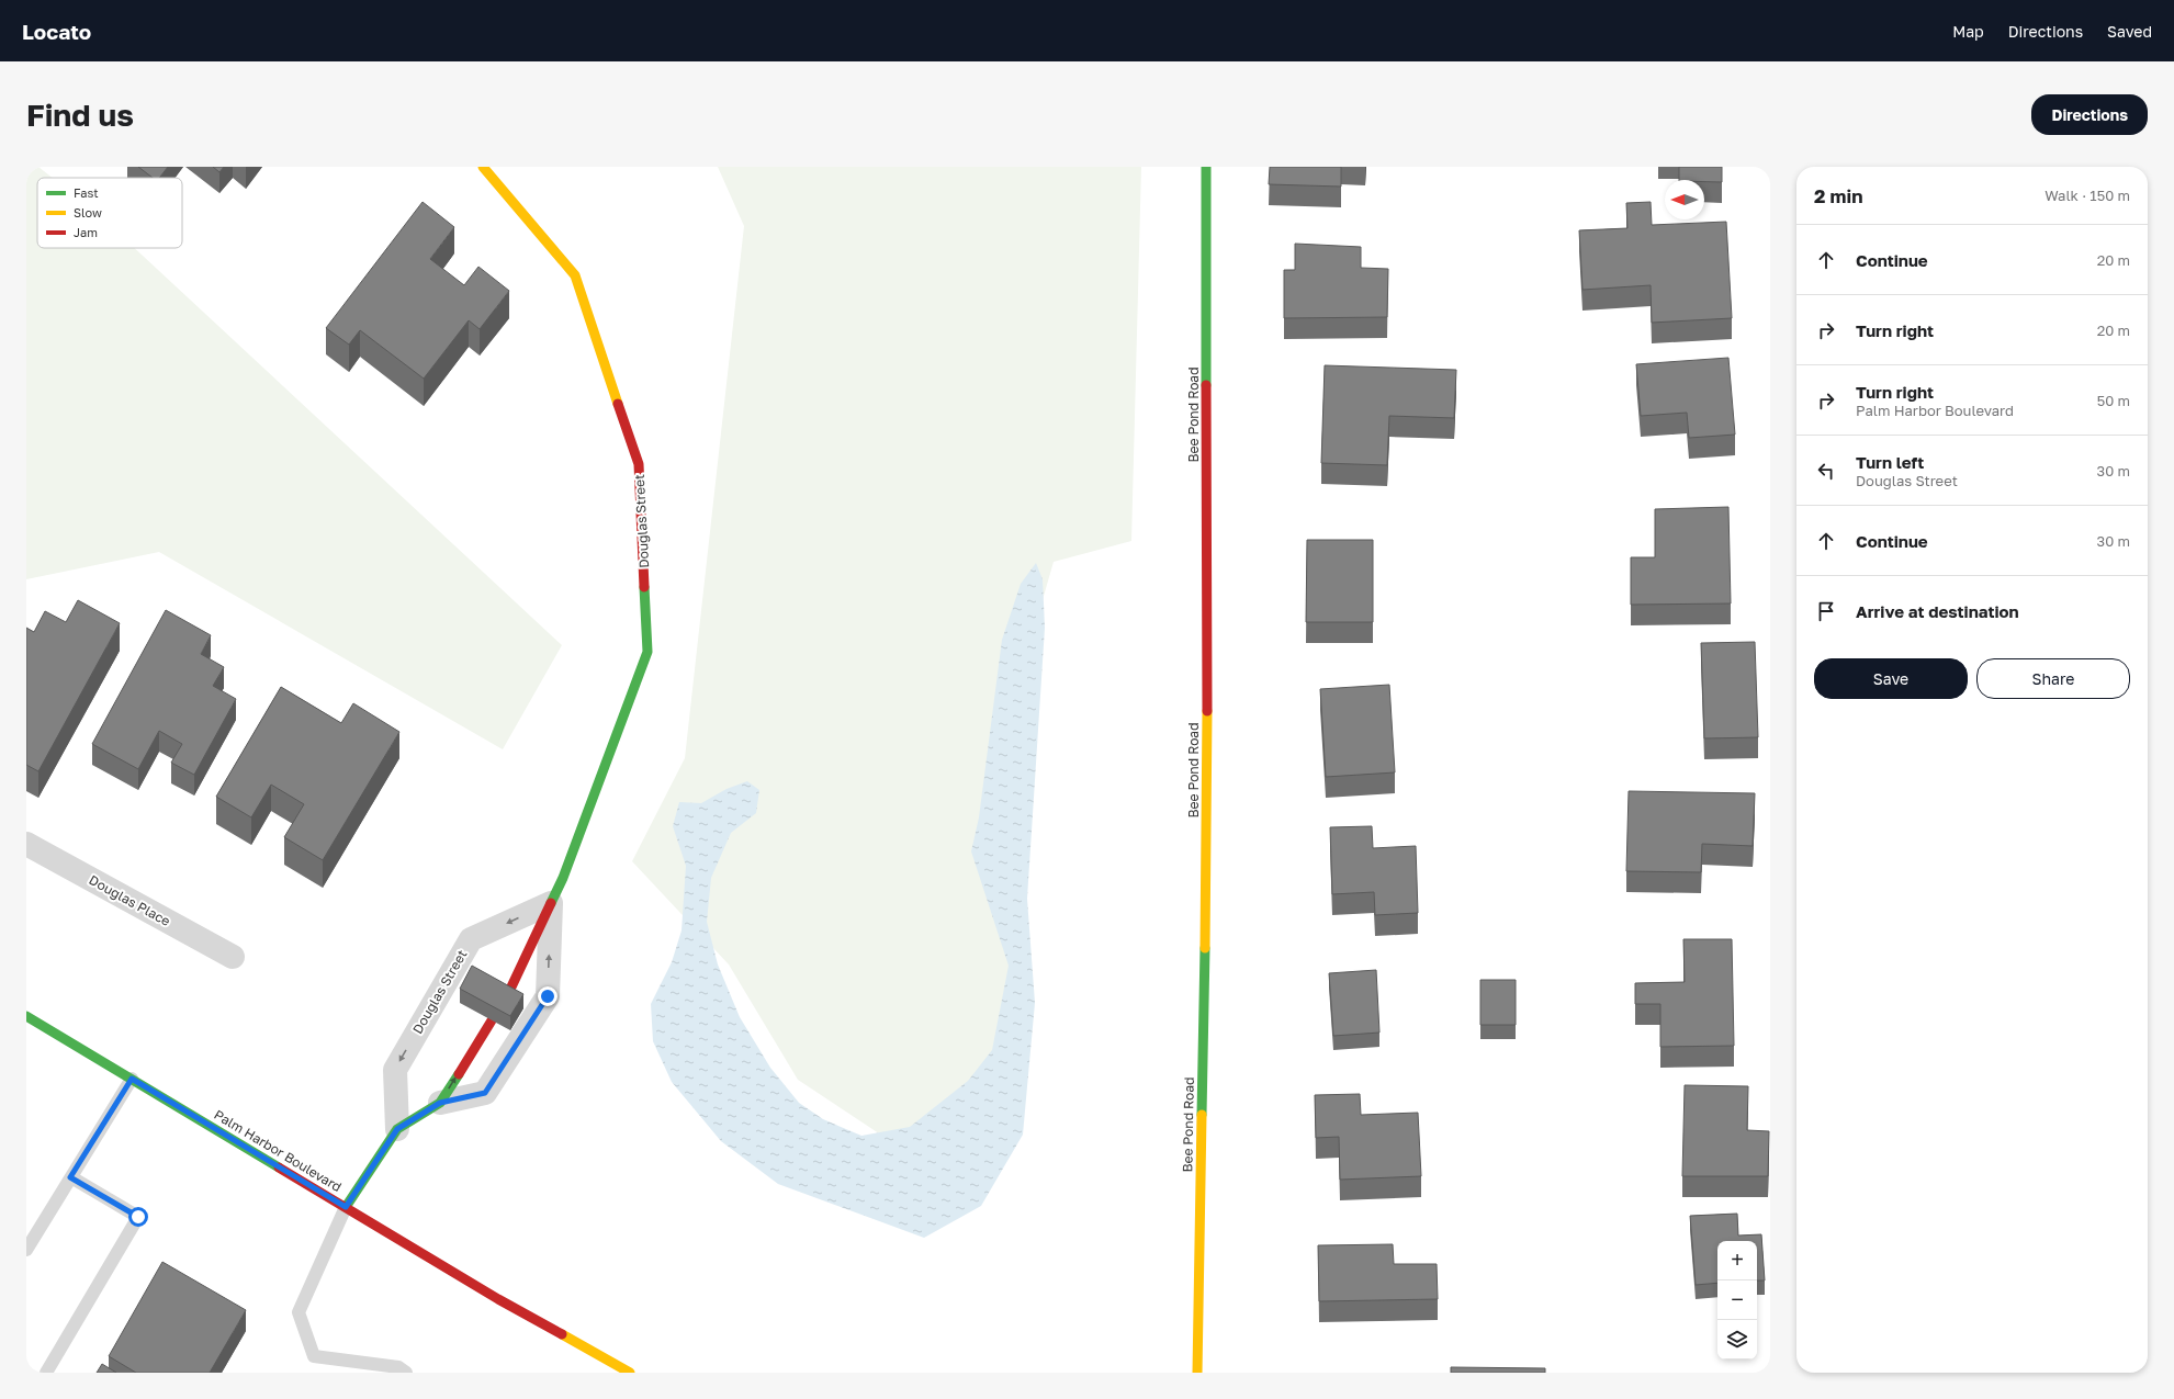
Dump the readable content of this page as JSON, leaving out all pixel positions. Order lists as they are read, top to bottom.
{
  "streets": {
    "street": [
      "Bee Pond Road",
      "Douglas Street",
      "Douglas Place",
      "Palm Harbor Boulevard"
    ]
  },
  "legend": ["Fast", "Slow", "Jam"],
  "north": "left",
  "page": {
    "header": "Locato",
    "nav": ["Map", "Directions", "Saved"],
    "buttons": [
      "Directions",
      ["Save", "Share"]
    ],
    "title": "Find us",
    "heading": ["2 min", "Walk · 150 m"],
    "list": [
      ["Continue", "20 m"],
      ["Turn right", "20 m"],
      ["Turn right", "Palm Harbor Boulevard", "50 m"],
      ["Turn left", "Douglas Street", "30 m"],
      ["Continue", "30 m"],
      "Arrive at destination"
    ],
    "map_buttons": ["+", "−"]
  }
}
